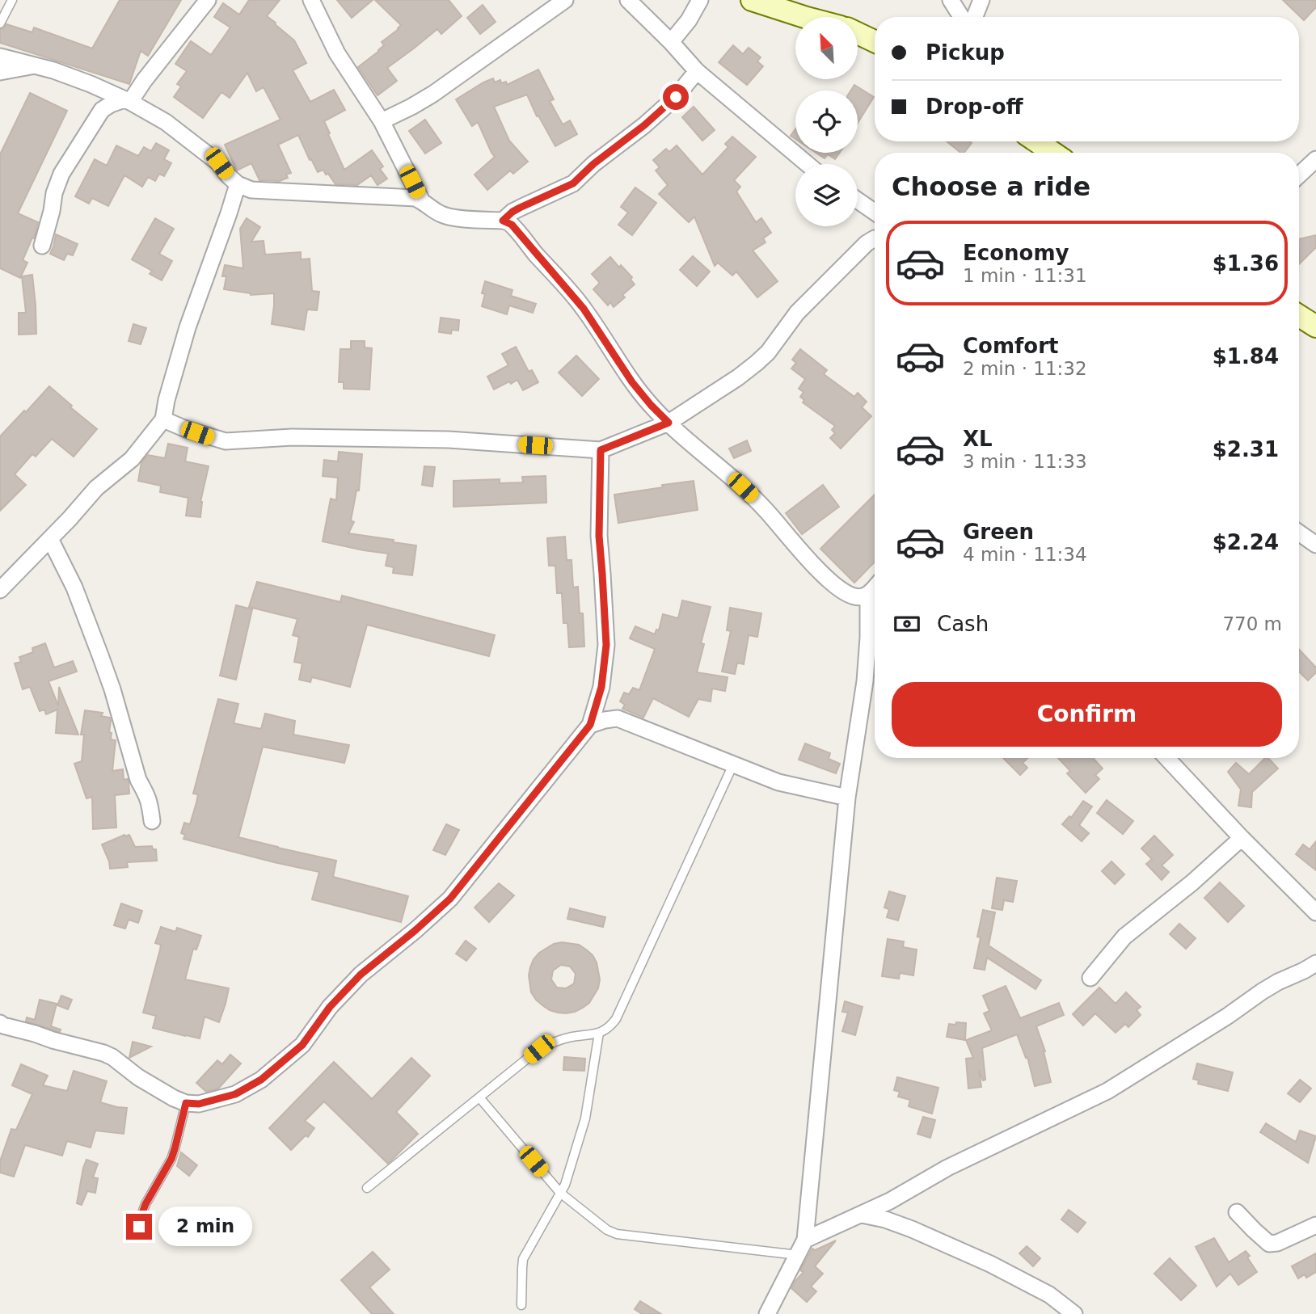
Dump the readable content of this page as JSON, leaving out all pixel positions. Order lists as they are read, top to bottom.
{
  "north": "top left",
  "page": {
    "banner": ["Pickup", "Drop-off"],
    "heading": "Choose a ride",
    "list": [
      {
        "name": "Economy",
        "note": "1 min · 11:31",
        "value": "$1.36"
      },
      {
        "name": "Comfort",
        "note": "2 min · 11:32",
        "value": "$1.84"
      },
      {
        "name": "XL",
        "note": "3 min · 11:33",
        "value": "$2.31"
      },
      {
        "name": "Green",
        "note": "4 min · 11:34",
        "value": "$2.24"
      }
    ],
    "pay": ["Cash", "770 m"],
    "buttons": "Confirm",
    "bubble": "2 min"
  }
}
